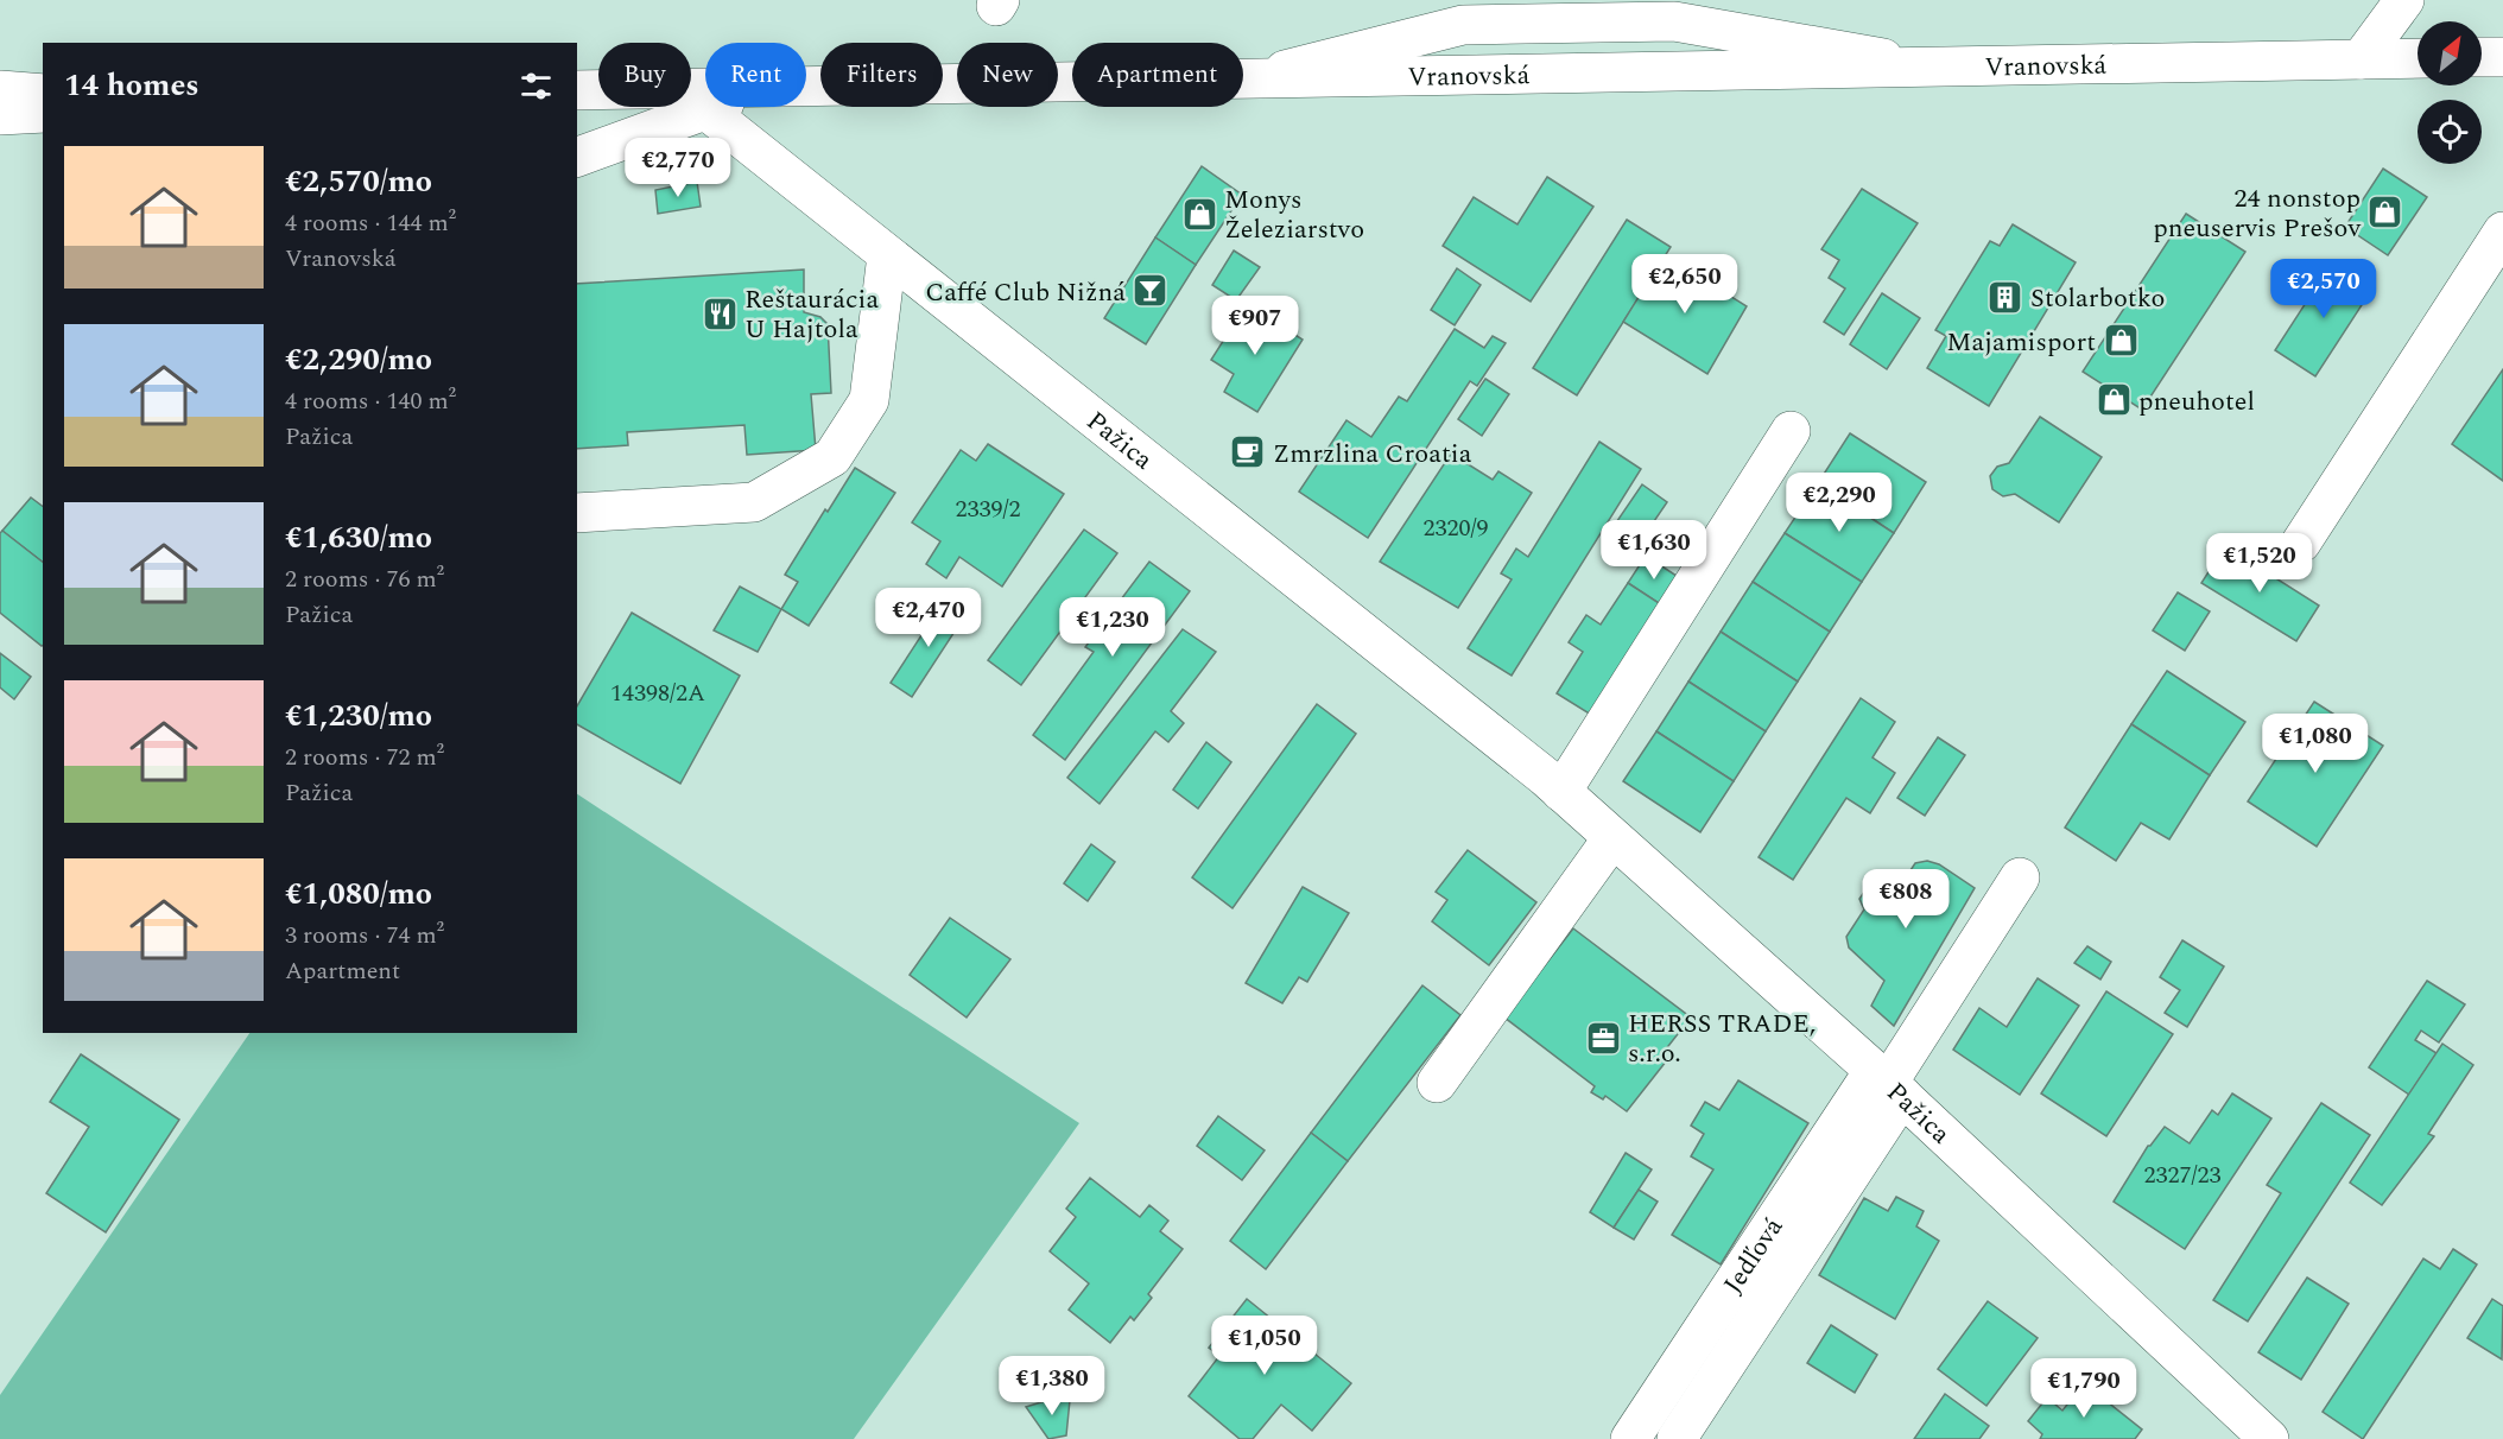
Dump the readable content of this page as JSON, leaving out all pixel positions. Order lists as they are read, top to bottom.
{
  "streets": {
    "street": ["Vranovská", "Pažica", "Jedľová"]
  },
  "crossings": [
    ["Vranovská", "Pažica"],
    ["Pažica", "Jedľová"]
  ],
  "places": {
    "shop": [
      "24 nonstop pneuservis Prešov",
      "Monys Železiarstvo",
      "Majamisport",
      "pneuhotel"
    ],
    "bar": ["Caffé Club Nižná"],
    "building": ["Stolarbotko"],
    "restaurant": ["Reštaurácia U Hajtola"],
    "cafe": ["Zmrzlina Croatia"],
    "office": ["HERSS TRADE, s.r.o."]
  },
  "house_numbers": [
    "2339/2",
    "2320/9",
    "14398/2A",
    "2327/23"
  ],
  "north": "top right",
  "page": {
    "chip": [
      "Buy",
      "Rent",
      "Filters",
      "New",
      "Apartment"
    ],
    "heading": "14 homes",
    "list": [
      {
        "name": "€2,570/mo",
        "note": "4 rooms · 144 m² · Vranovská"
      },
      {
        "name": "€2,290/mo",
        "note": "4 rooms · 140 m² · Pažica"
      },
      {
        "name": "€1,630/mo",
        "note": "2 rooms · 76 m² · Pažica"
      },
      {
        "name": "€1,230/mo",
        "note": "2 rooms · 72 m² · Pažica"
      },
      {
        "name": "€1,080/mo",
        "note": "3 rooms · 74 m² · Apartment"
      }
    ],
    "price": [
      "€2,770",
      "€2,650",
      "€2,570",
      "€907",
      "€2,290",
      "€1,630",
      "€1,520",
      "€2,470",
      "€1,230",
      "€1,080",
      "€808",
      "€1,050",
      "€1,380",
      "€1,790"
    ]
  }
}
